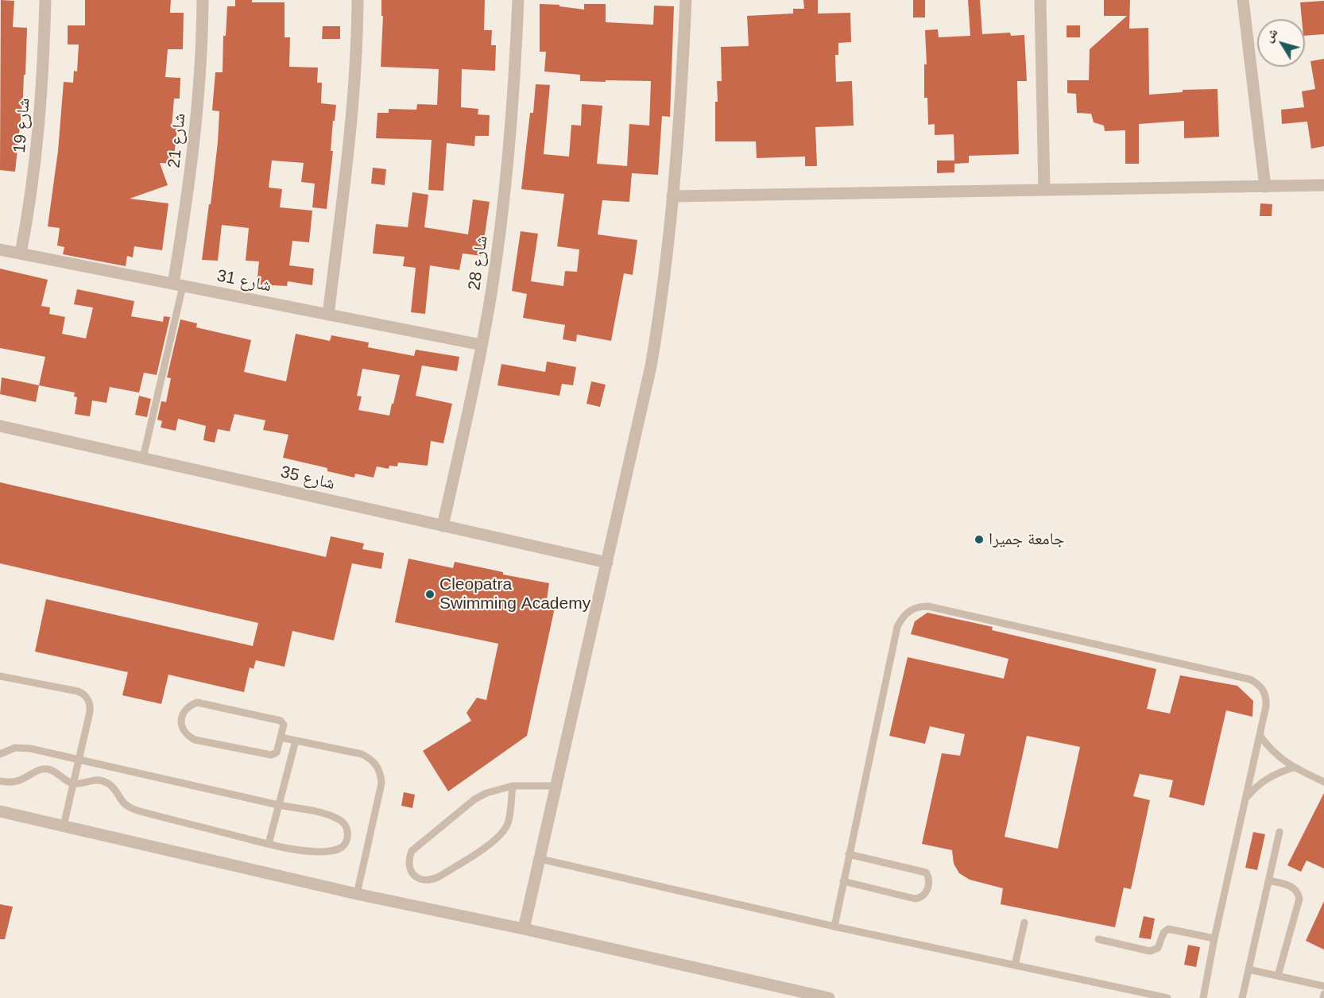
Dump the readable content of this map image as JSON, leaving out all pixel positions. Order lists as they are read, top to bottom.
{
  "streets": {
    "street": [
      "شارع 19",
      "شارع 21",
      "شارع 28",
      "شارع 31",
      "شارع 35"
    ]
  },
  "crossings": [
    ["شارع 19", "شارع 31"],
    ["شارع 21", "شارع 31"],
    ["شارع 28", "شارع 31"],
    ["شارع 28", "شارع 35"]
  ],
  "places": ["جامعة جميرا", "Cleopatra Swimming Academy"],
  "north": "top left"
}
